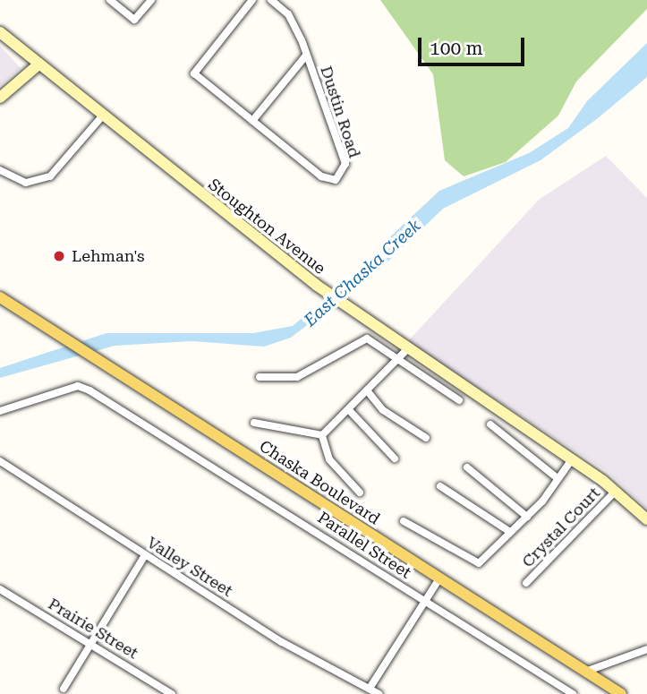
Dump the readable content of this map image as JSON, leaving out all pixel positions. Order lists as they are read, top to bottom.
{
  "streets": {
    "main road": ["Chaska Boulevard"],
    "street": [
      "Dustin Road",
      "Stoughton Avenue",
      "Crystal Court",
      "Parallel Street",
      "Valley Street",
      "Prairie Street"
    ]
  },
  "crossings": [
    ["Stoughton Avenue", "Crystal Court"]
  ],
  "water": ["East Chaska Creek"],
  "places": ["Lehman's"],
  "scale_bar": "100 m"
}
